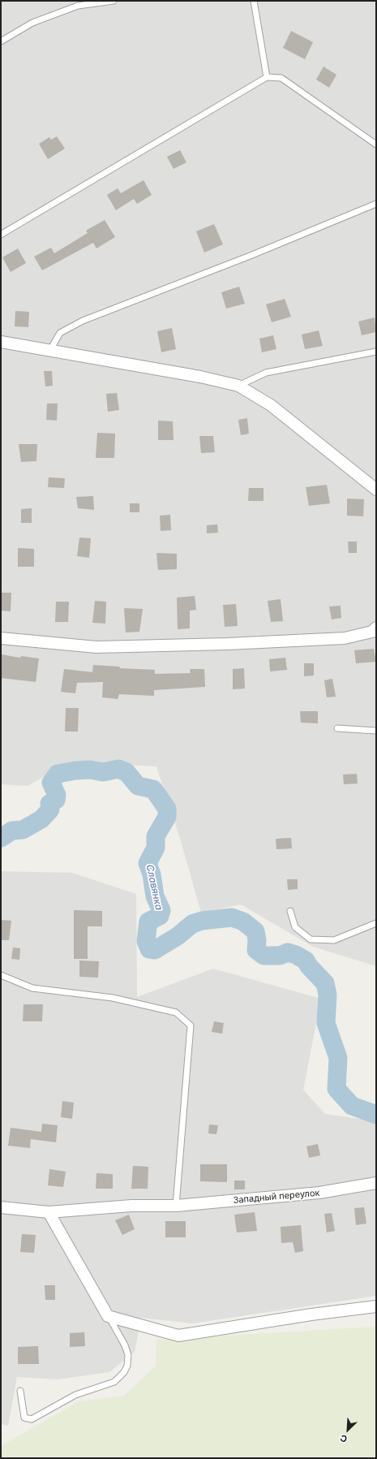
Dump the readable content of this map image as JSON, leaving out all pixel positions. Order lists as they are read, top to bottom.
{
  "streets": {
    "street": ["Западный переулок"]
  },
  "water": ["Славянка"],
  "north": "bottom left"
}
